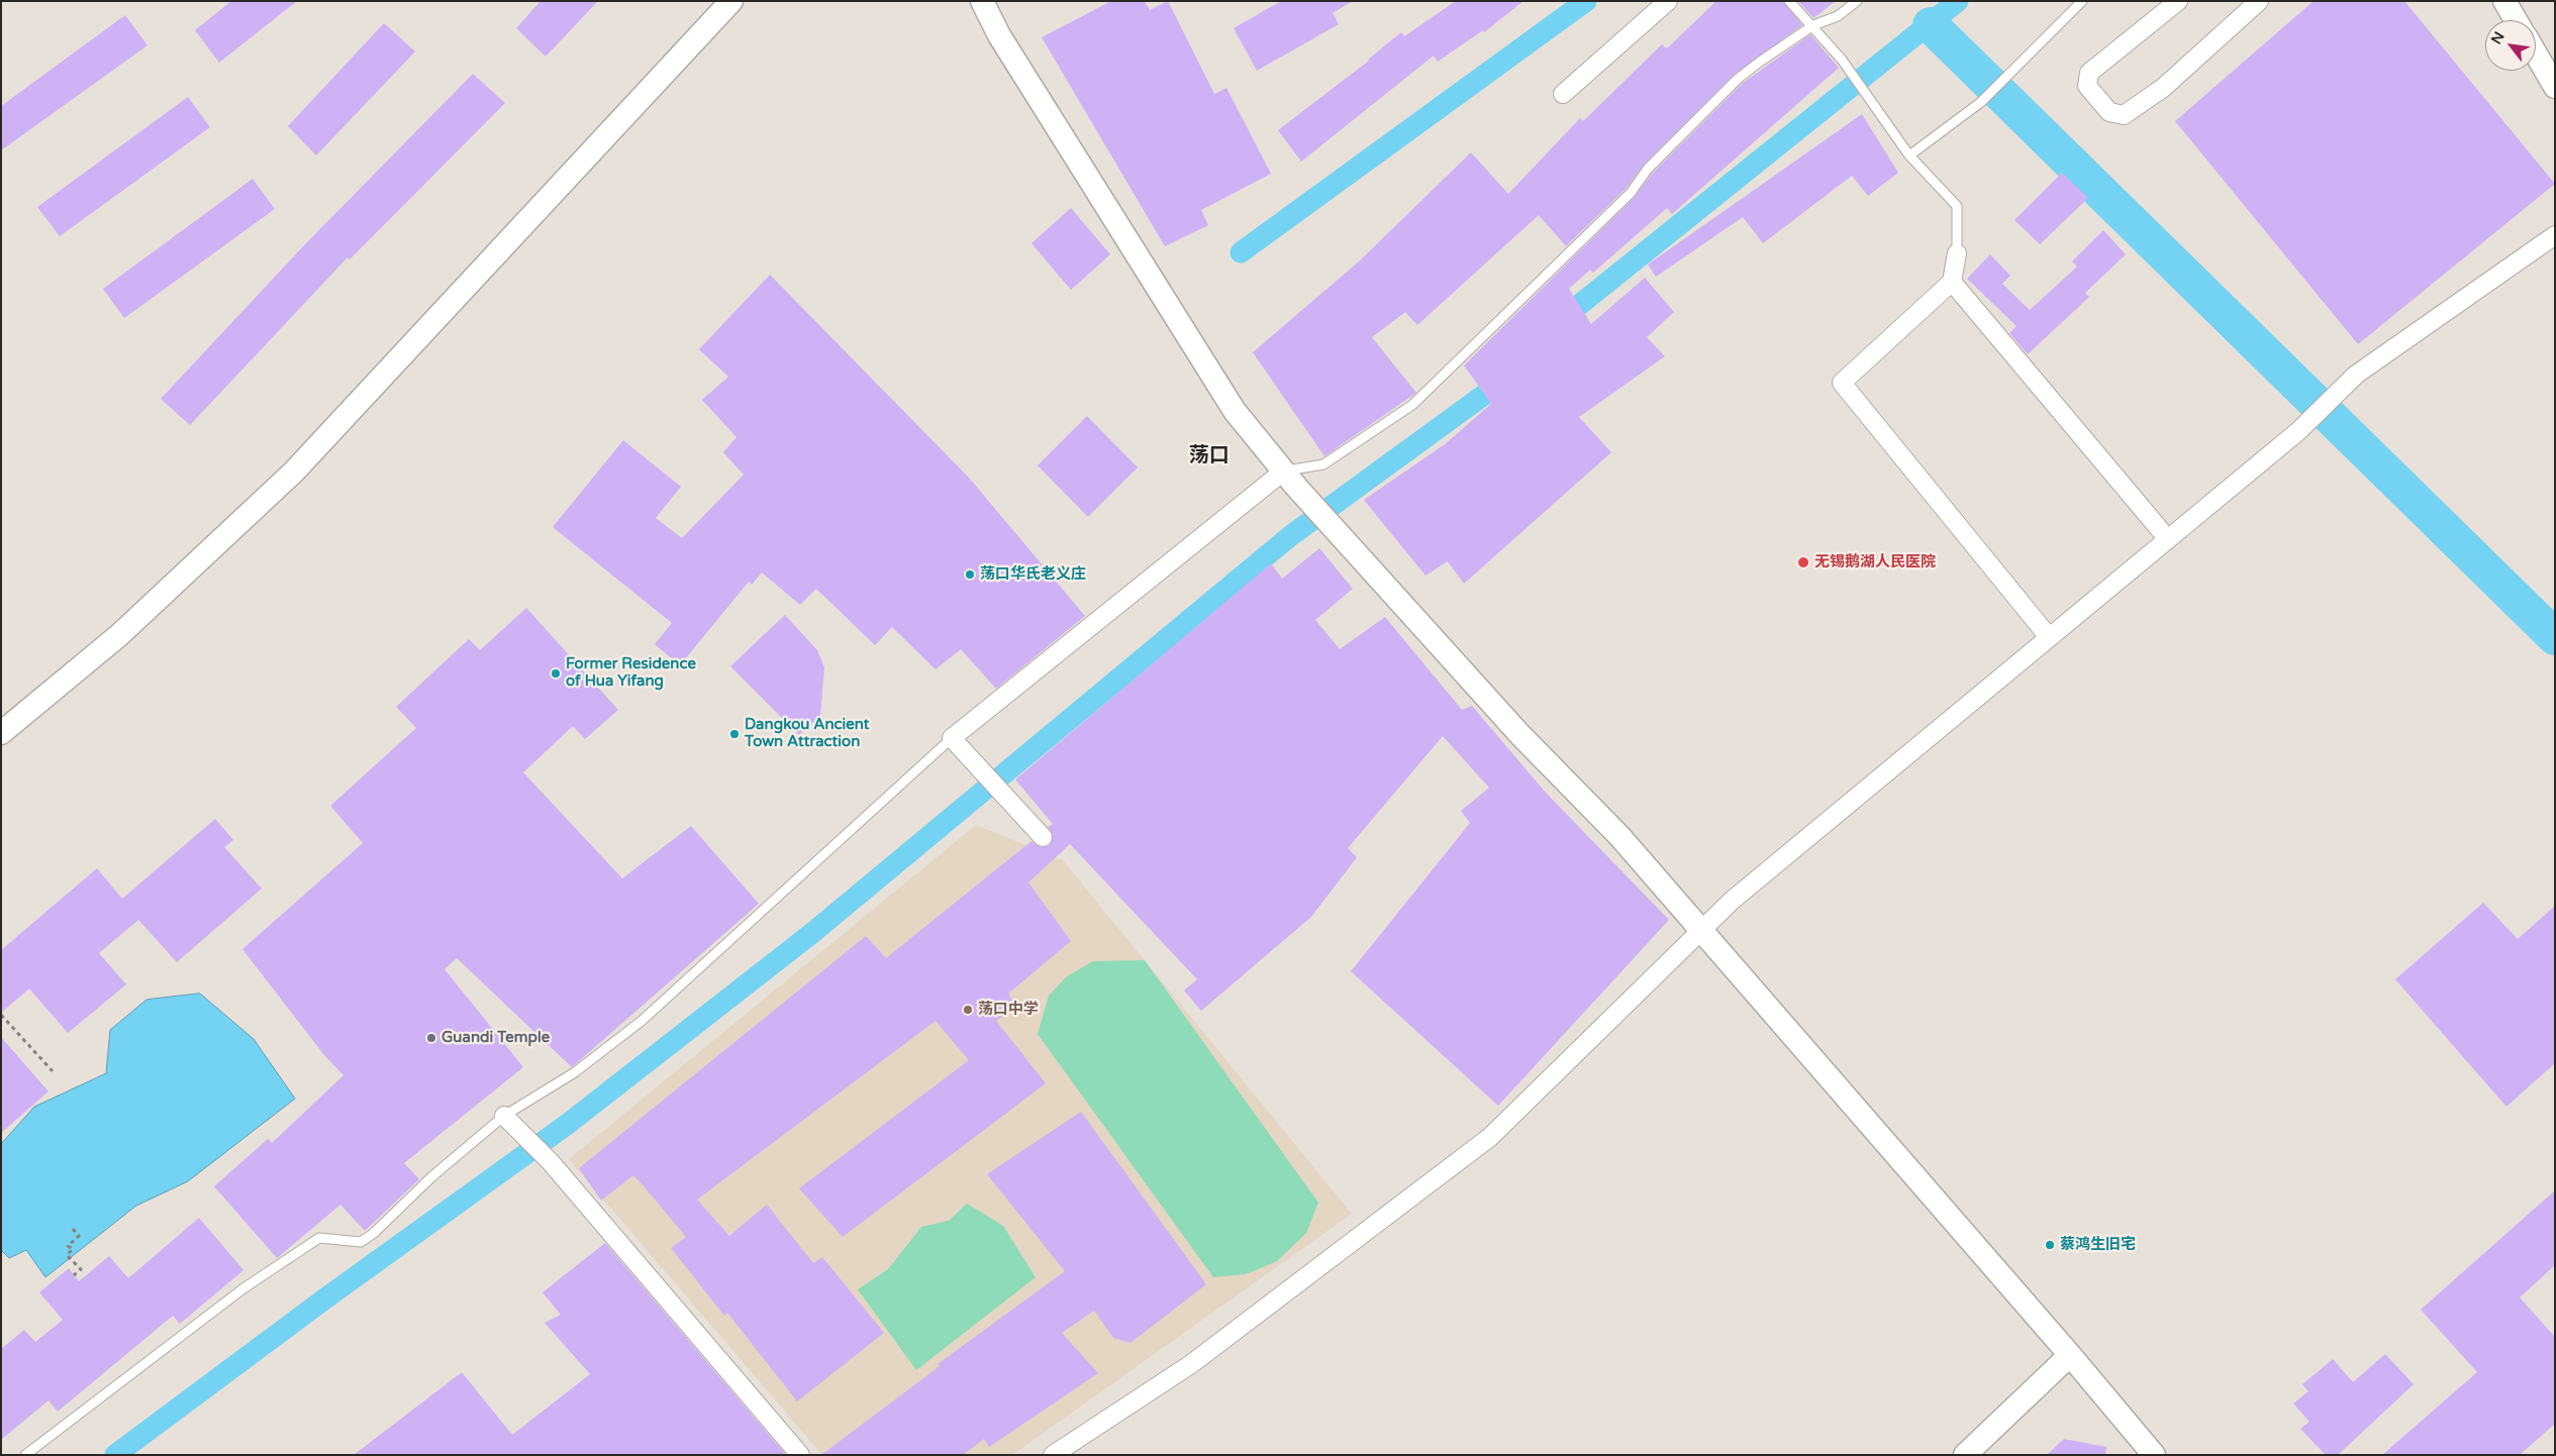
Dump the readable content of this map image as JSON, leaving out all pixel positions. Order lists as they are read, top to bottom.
{
  "districts": ["荡口"],
  "places": [
    "无锡鹅湖人民医院",
    "荡口华氏老义庄",
    "Former Residence of Hua Yifang",
    "Dangkou Ancient Town Attraction",
    "荡口中学",
    "Guandi Temple",
    "蔡鸿生旧宅"
  ],
  "north": "top left"
}
